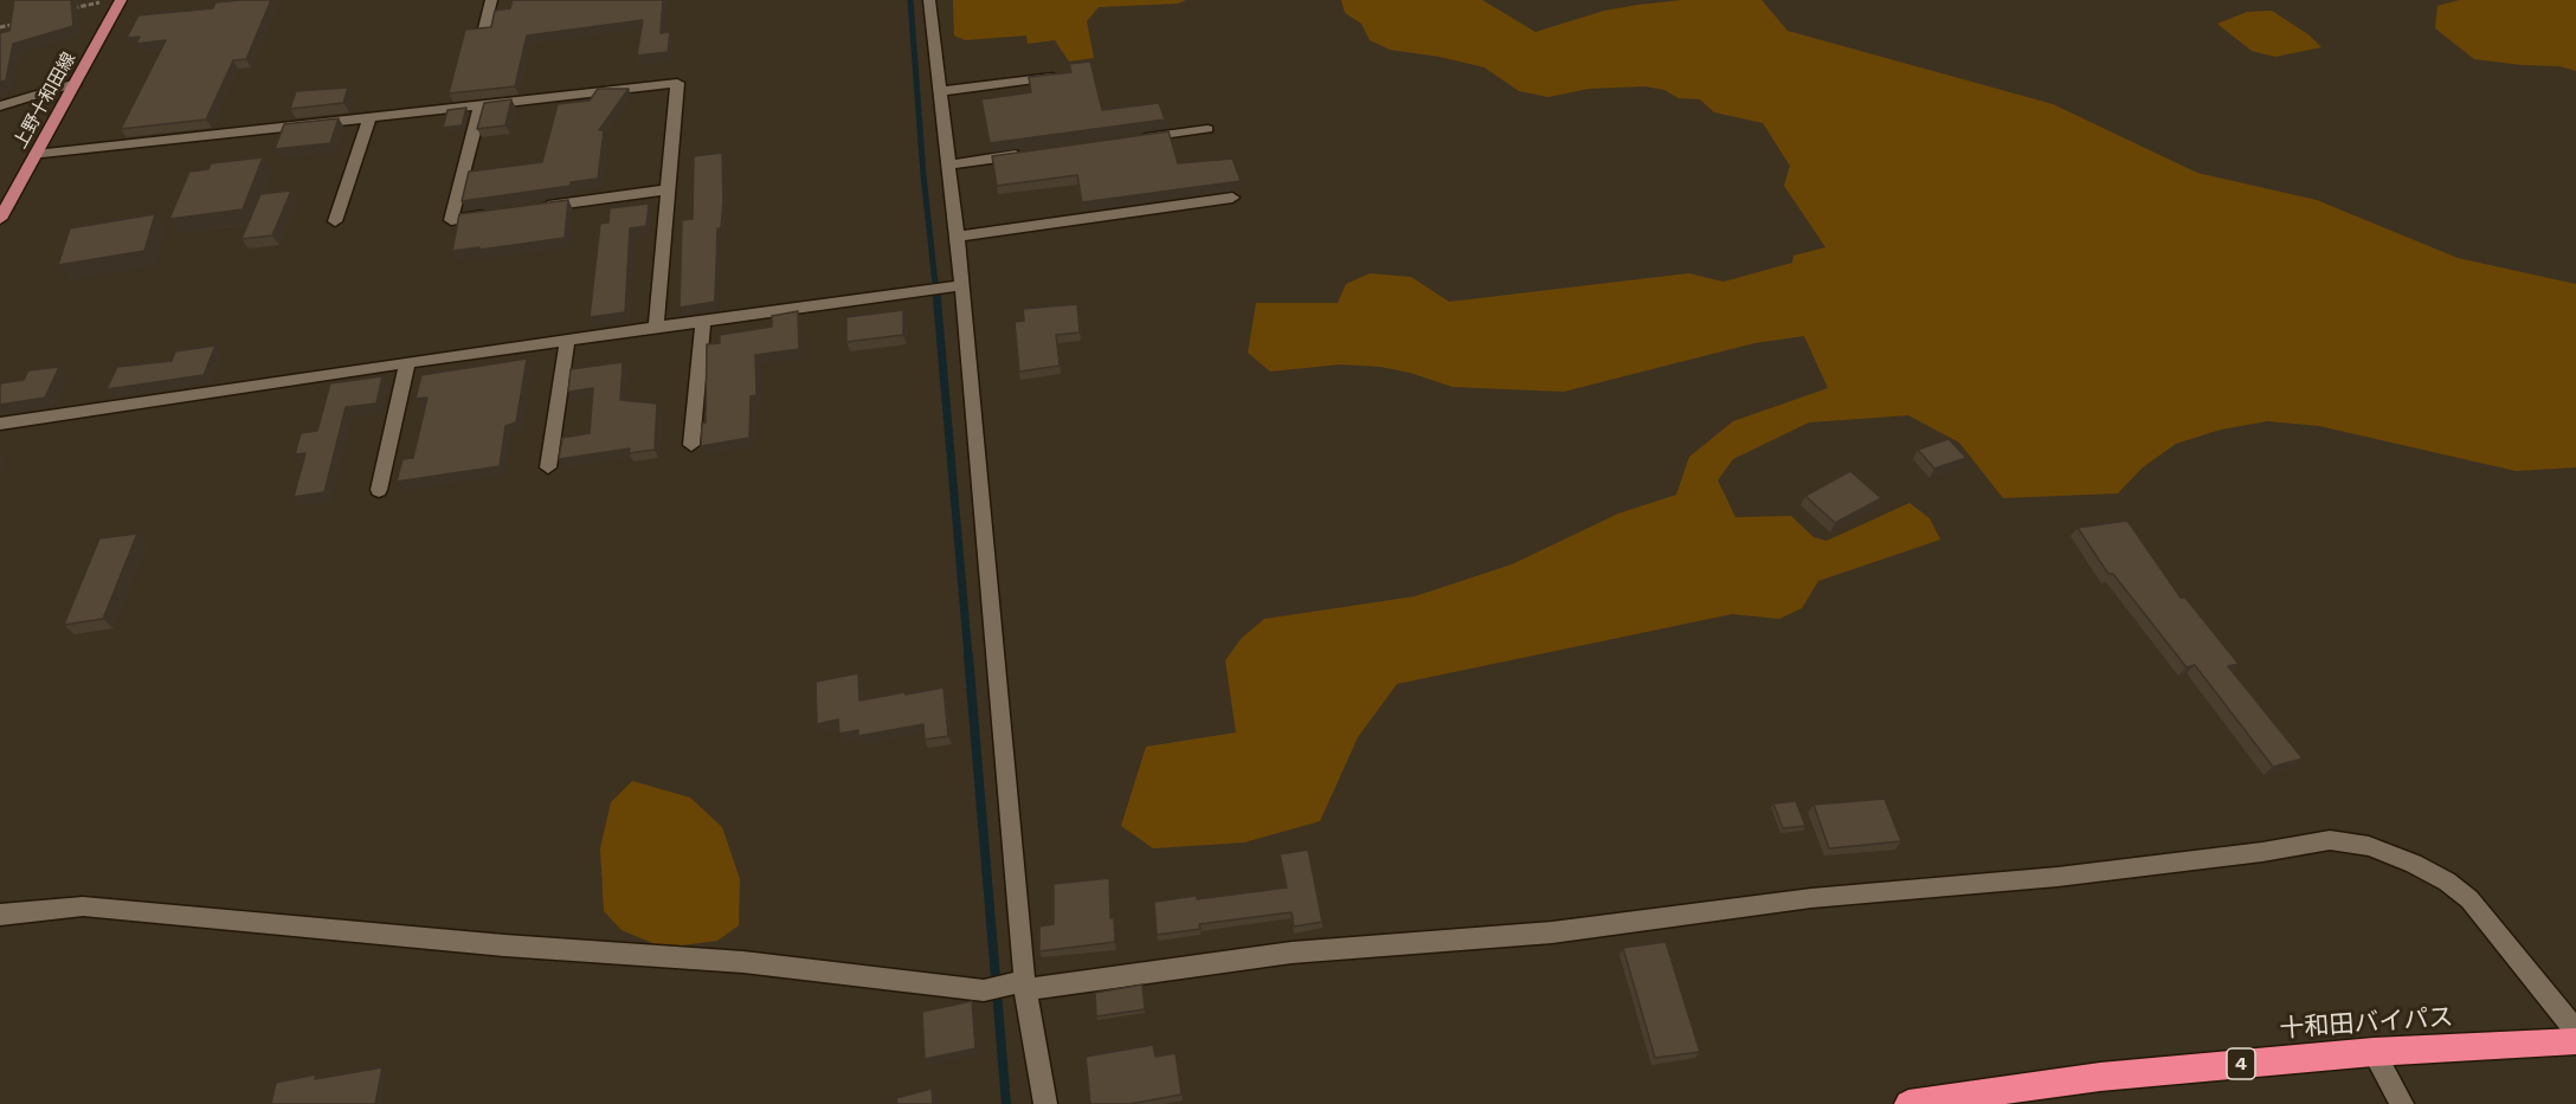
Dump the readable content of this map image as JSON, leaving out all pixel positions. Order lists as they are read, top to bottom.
{
  "streets": {
    "highway": ["十和田バイパス", "4"],
    "main road": ["上野十和田線"]
  }
}
